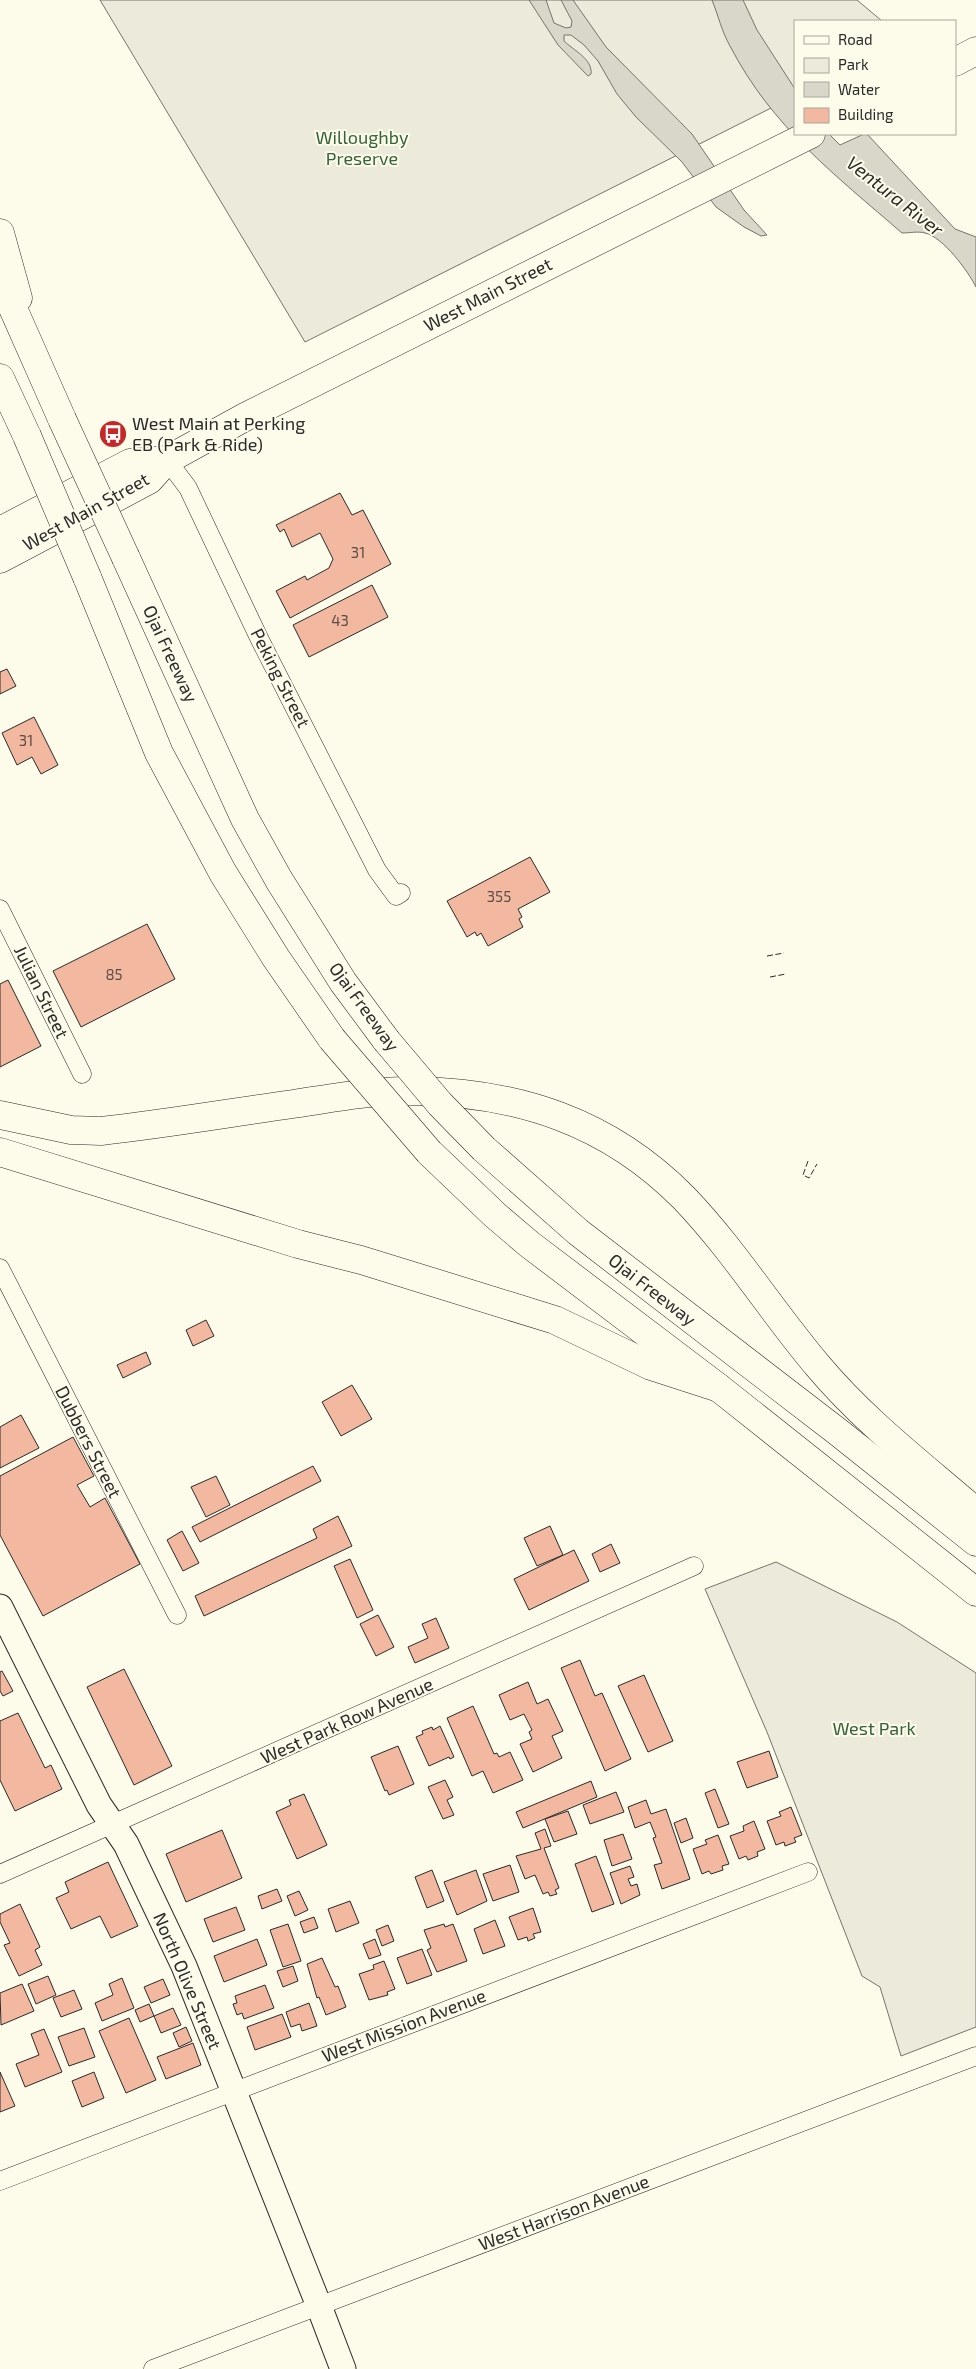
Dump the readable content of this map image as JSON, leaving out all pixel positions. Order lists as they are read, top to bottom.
{
  "streets": {
    "main road": ["West Main Street", "Ojai Freeway"],
    "street": [
      "Peking Street",
      "Julian Street",
      "Dubbers Street",
      "West Park Row Avenue",
      "North Olive Street",
      "West Mission Avenue",
      "West Harrison Avenue"
    ]
  },
  "crossings": [
    ["West Main Street", "Peking Street"],
    ["West Park Row Avenue", "North Olive Street"],
    ["North Olive Street", "West Mission Avenue"],
    ["North Olive Street", "West Harrison Avenue"]
  ],
  "water": ["Ventura River"],
  "parks": ["Willoughby Preserve", "West Park"],
  "places": {
    "bus stop": ["West Main at Perking EB (Park & Ride)"]
  },
  "house_numbers": [
    "31",
    "43",
    "31",
    "355",
    "85"
  ],
  "legend": [
    "Road",
    "Park",
    "Water",
    "Building"
  ]
}
